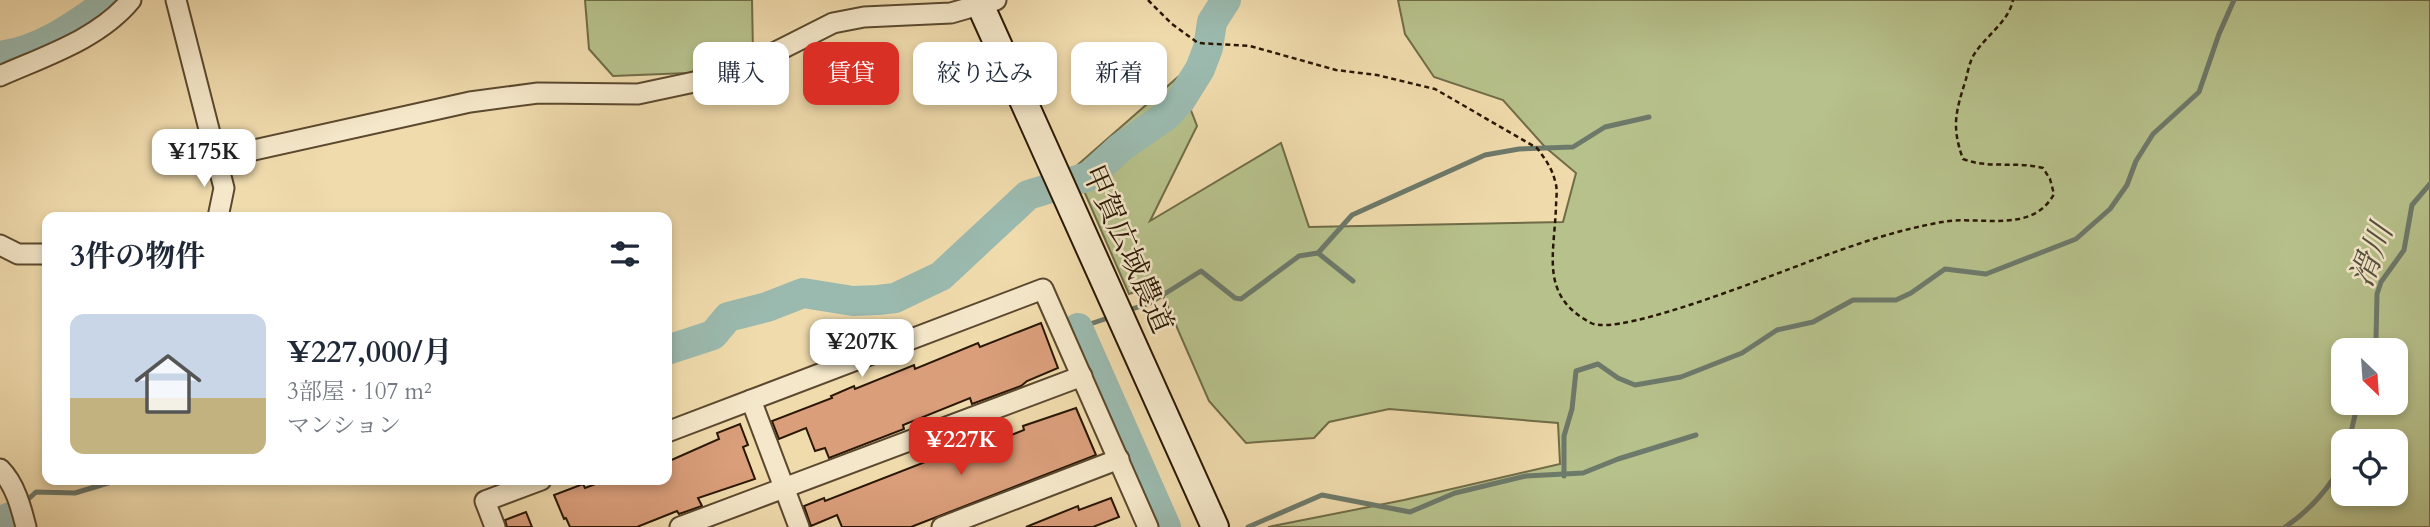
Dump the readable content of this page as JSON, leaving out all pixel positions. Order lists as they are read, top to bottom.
{
  "streets": {
    "street": ["甲賀広域農道"]
  },
  "water": ["滑川"],
  "north": "bottom right",
  "page": {
    "chip": [
      "購入",
      "賃貸",
      "絞り込み",
      "新着"
    ],
    "price": ["¥175K", "¥207K", "¥227K"],
    "heading": "3件の物件",
    "list": [
      {
        "name": "¥227,000/月",
        "note": "3部屋 · 107 m² · マンション"
      }
    ]
  }
}
